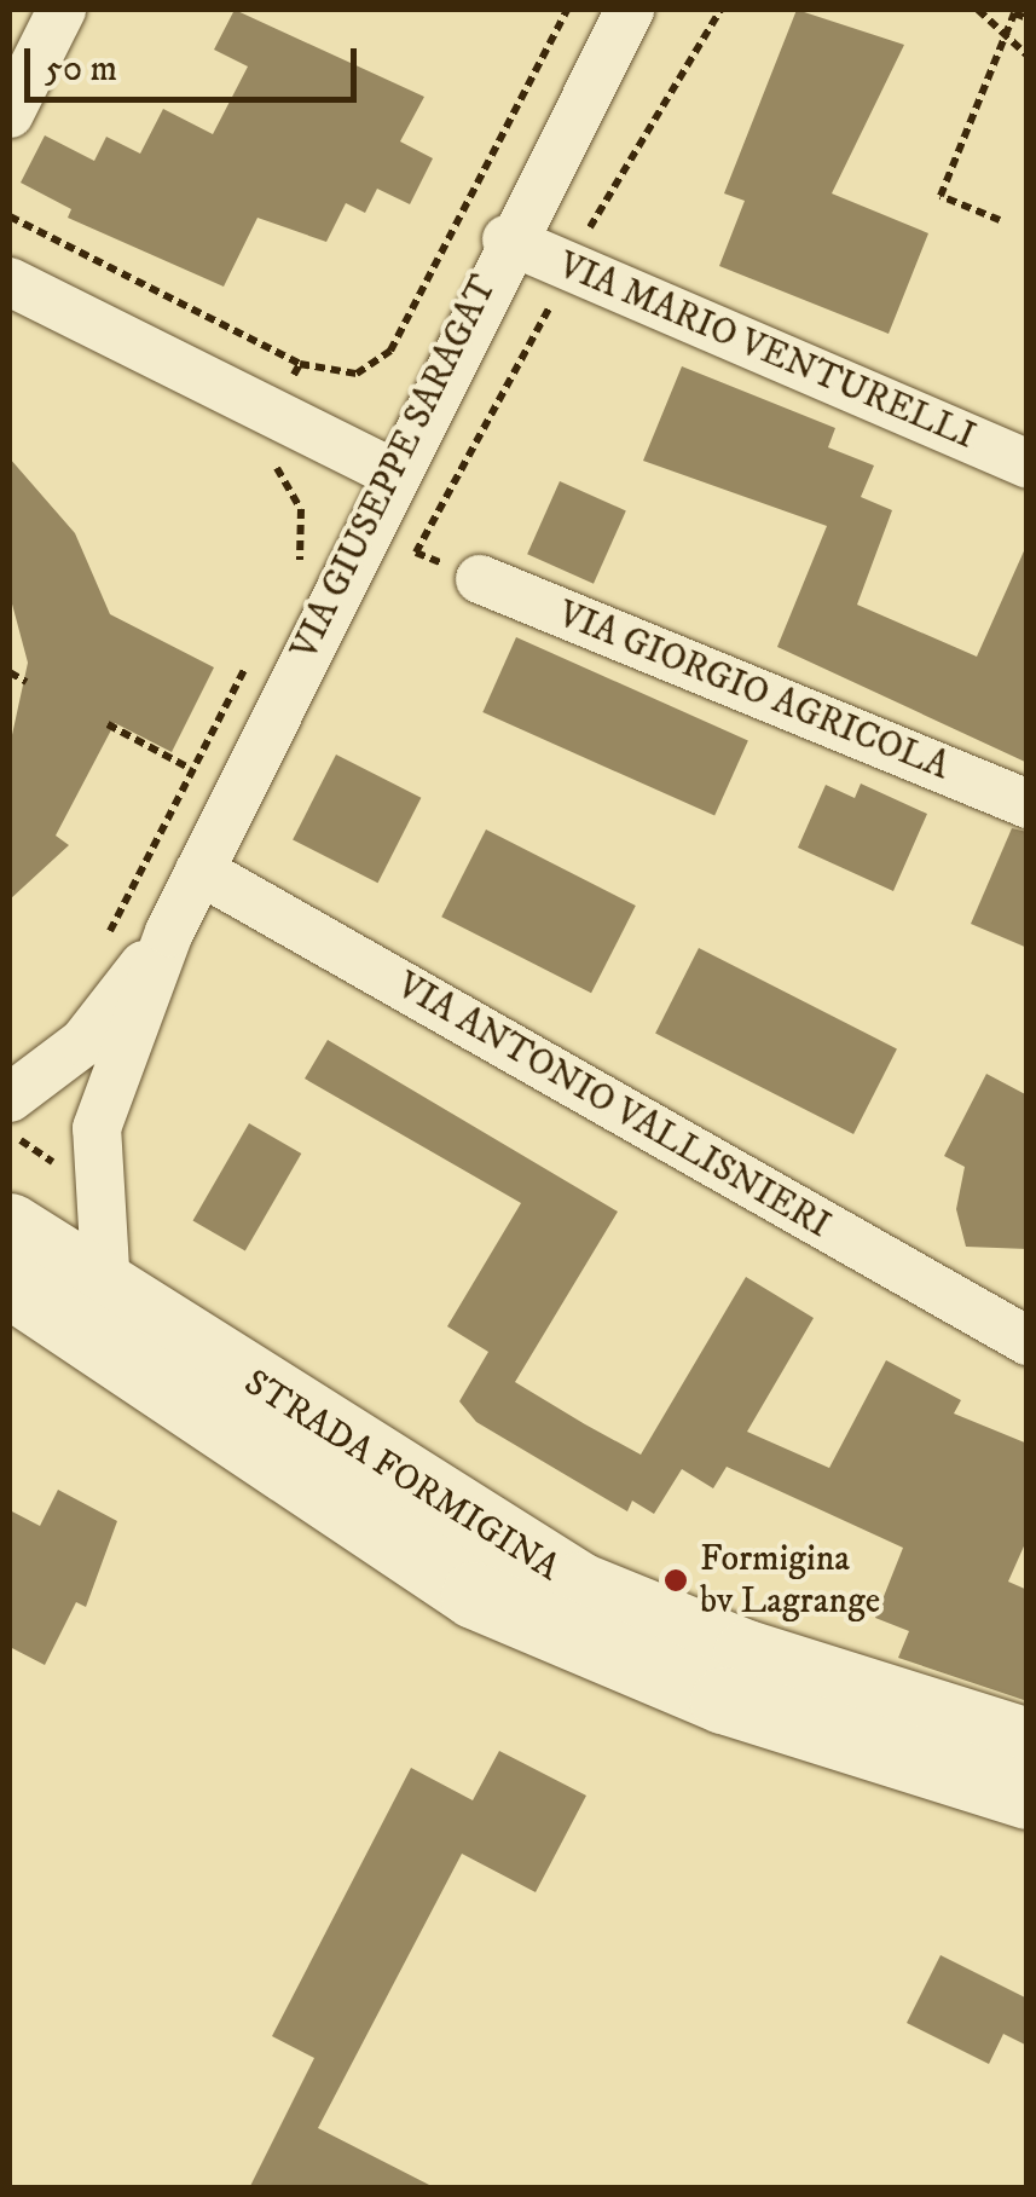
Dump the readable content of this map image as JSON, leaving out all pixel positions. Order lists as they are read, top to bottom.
{
  "streets": {
    "street": [
      "VIA MARIO VENTURELLI",
      "VIA GIUSEPPE SARAGAT",
      "VIA GIORGIO AGRICOLA",
      "VIA ANTONIO VALLISNIERI",
      "STRADA FORMIGINA"
    ]
  },
  "crossings": [
    ["VIA MARIO VENTURELLI", "VIA GIUSEPPE SARAGAT"],
    ["VIA GIUSEPPE SARAGAT", "VIA ANTONIO VALLISNIERI"],
    ["VIA GIUSEPPE SARAGAT", "STRADA FORMIGINA"]
  ],
  "places": ["Formigina bv Lagrange"],
  "scale_bar": "50 m"
}
